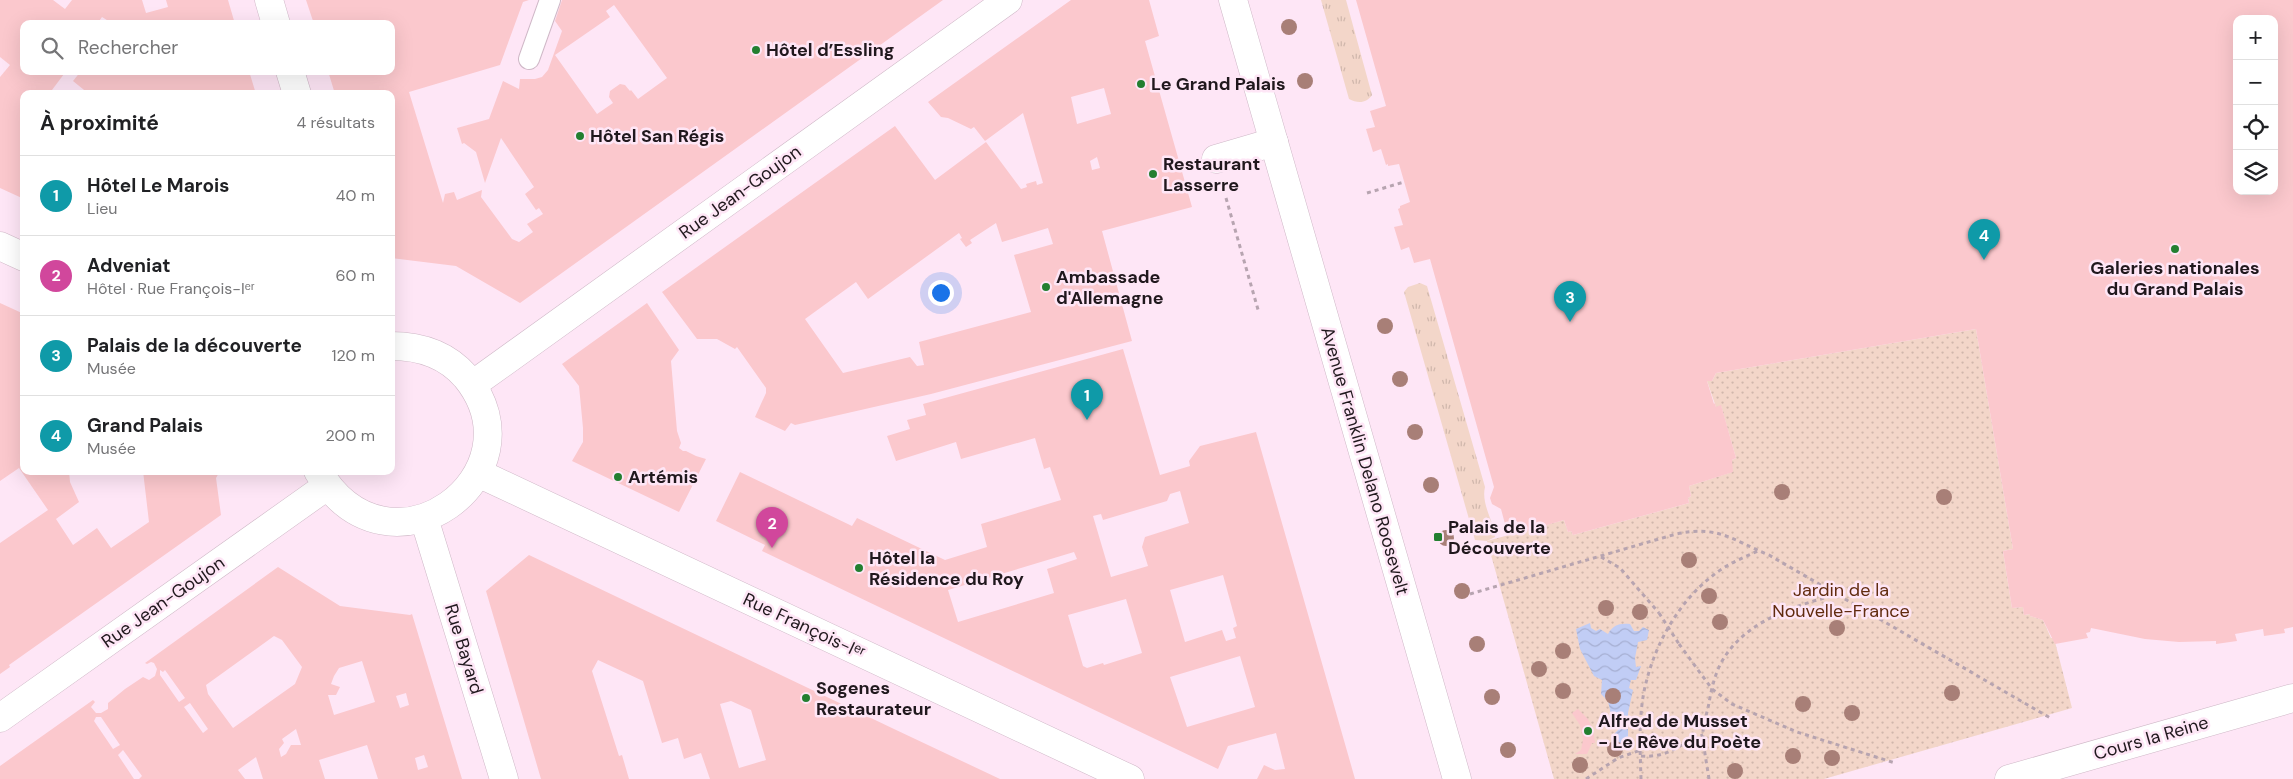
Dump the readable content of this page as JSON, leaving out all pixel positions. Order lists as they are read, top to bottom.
{
  "streets": {
    "street": [
      "Rue Jean-Goujon",
      "Avenue Franklin Delano Roosevelt",
      "Rue François-Iᵉʳ",
      "Rue Bayard",
      "Cours la Reine"
    ]
  },
  "parks": ["Jardin de la Nouvelle-France"],
  "places": {
    "other": [
      "Hôtel d’Essling",
      "Le Grand Palais",
      "Hôtel San Régis",
      "Restaurant Lasserre",
      "Galeries nationales du Grand Palais",
      "Ambassade d'Allemagne",
      "Artémis",
      "Hôtel la Résidence du Roy",
      "Sogenes Restaurateur",
      "Alfred de Musset - Le Rêve du Poète"
    ],
    "transit": ["Palais de la Découverte"]
  },
  "page": {
    "map_buttons": ["+", "−"],
    "search": "Rechercher",
    "heading": ["À proximité", "4 résultats"],
    "list": [
      {
        "mark": "1",
        "name": "Hôtel Le Marois",
        "note": "Lieu",
        "value": "40 m"
      },
      {
        "mark": "2",
        "name": "Adveniat",
        "note": "Hôtel · Rue François-Iᵉʳ",
        "value": "60 m"
      },
      {
        "mark": "3",
        "name": "Palais de la découverte",
        "note": "Musée",
        "value": "120 m"
      },
      {
        "mark": "4",
        "name": "Grand Palais",
        "note": "Musée",
        "value": "200 m"
      }
    ],
    "pins": [
      "4",
      "3",
      "1",
      "2"
    ]
  }
}
